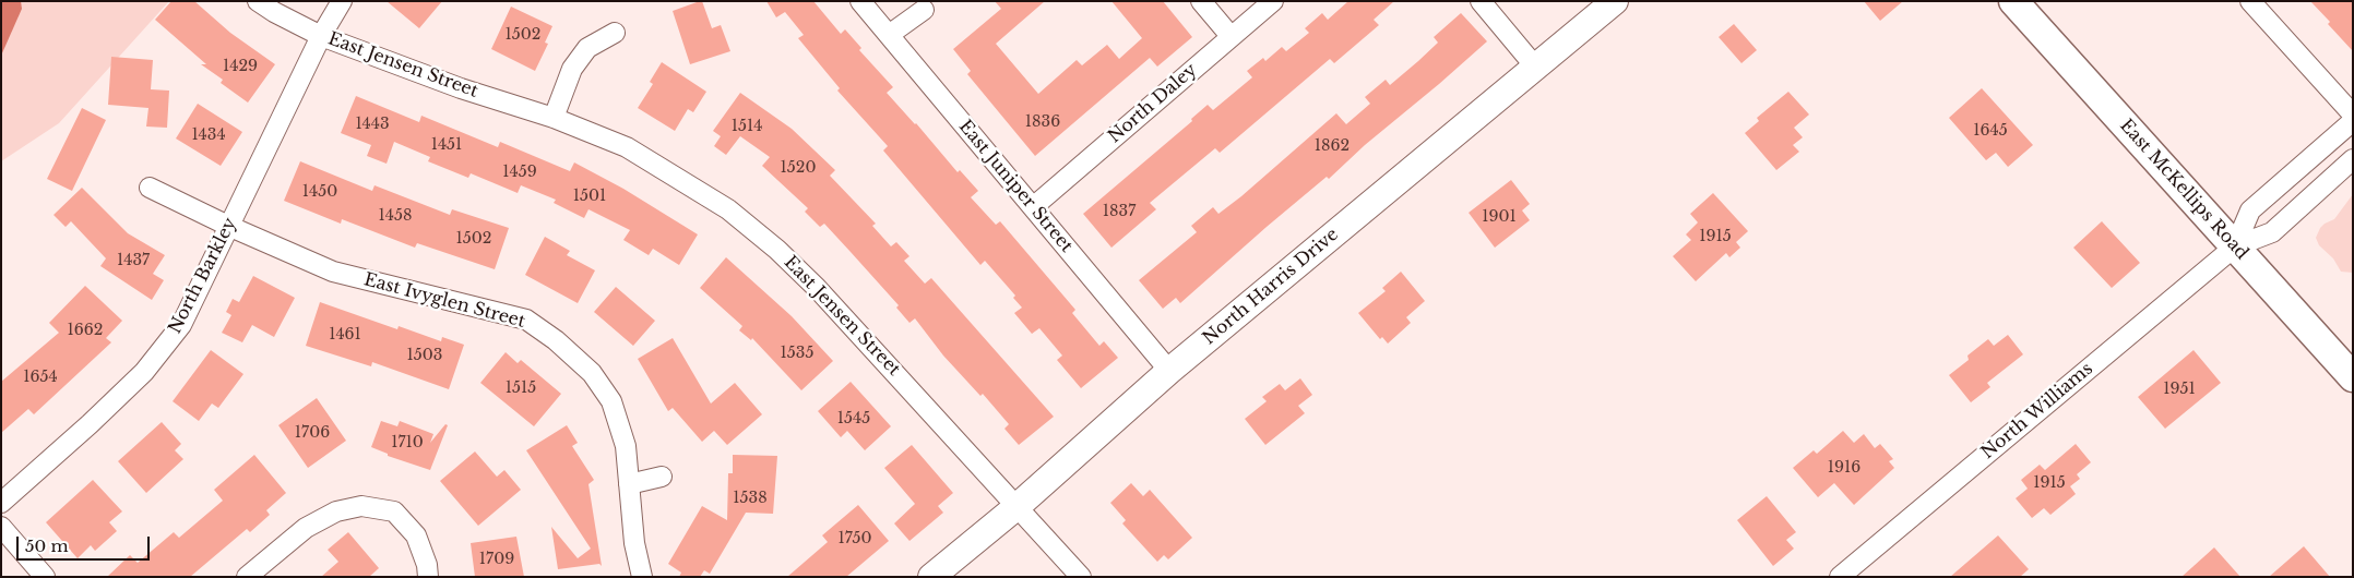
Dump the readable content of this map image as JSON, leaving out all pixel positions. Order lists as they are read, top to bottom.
{
  "streets": {
    "main road": ["East McKellips Road"],
    "street": [
      "East Jensen Street",
      "North Daley",
      "East Juniper Street",
      "North Barkley",
      "North Harris Drive",
      "East Ivyglen Street",
      "North Williams"
    ]
  },
  "crossings": [
    ["East Jensen Street", "North Barkley"],
    ["East Jensen Street", "North Harris Drive"],
    ["North Daley", "East Juniper Street"],
    ["East Juniper Street", "North Harris Drive"],
    ["East McKellips Road", "North Williams"],
    ["North Barkley", "East Ivyglen Street"]
  ],
  "house_numbers": [
    "1502",
    "1429",
    "1836",
    "1443",
    "1514",
    "1645",
    "1434",
    "1451",
    "1862",
    "1520",
    "1459",
    "1450",
    "1501",
    "1837",
    "1458",
    "1901",
    "1915",
    "1502",
    "1437",
    "1662",
    "1461",
    "1535",
    "1503",
    "1654",
    "1515",
    "1951",
    "1545",
    "1706",
    "1710",
    "1916",
    "1915",
    "1538",
    "1750",
    "1709"
  ],
  "scale_bar": "50 m"
}
